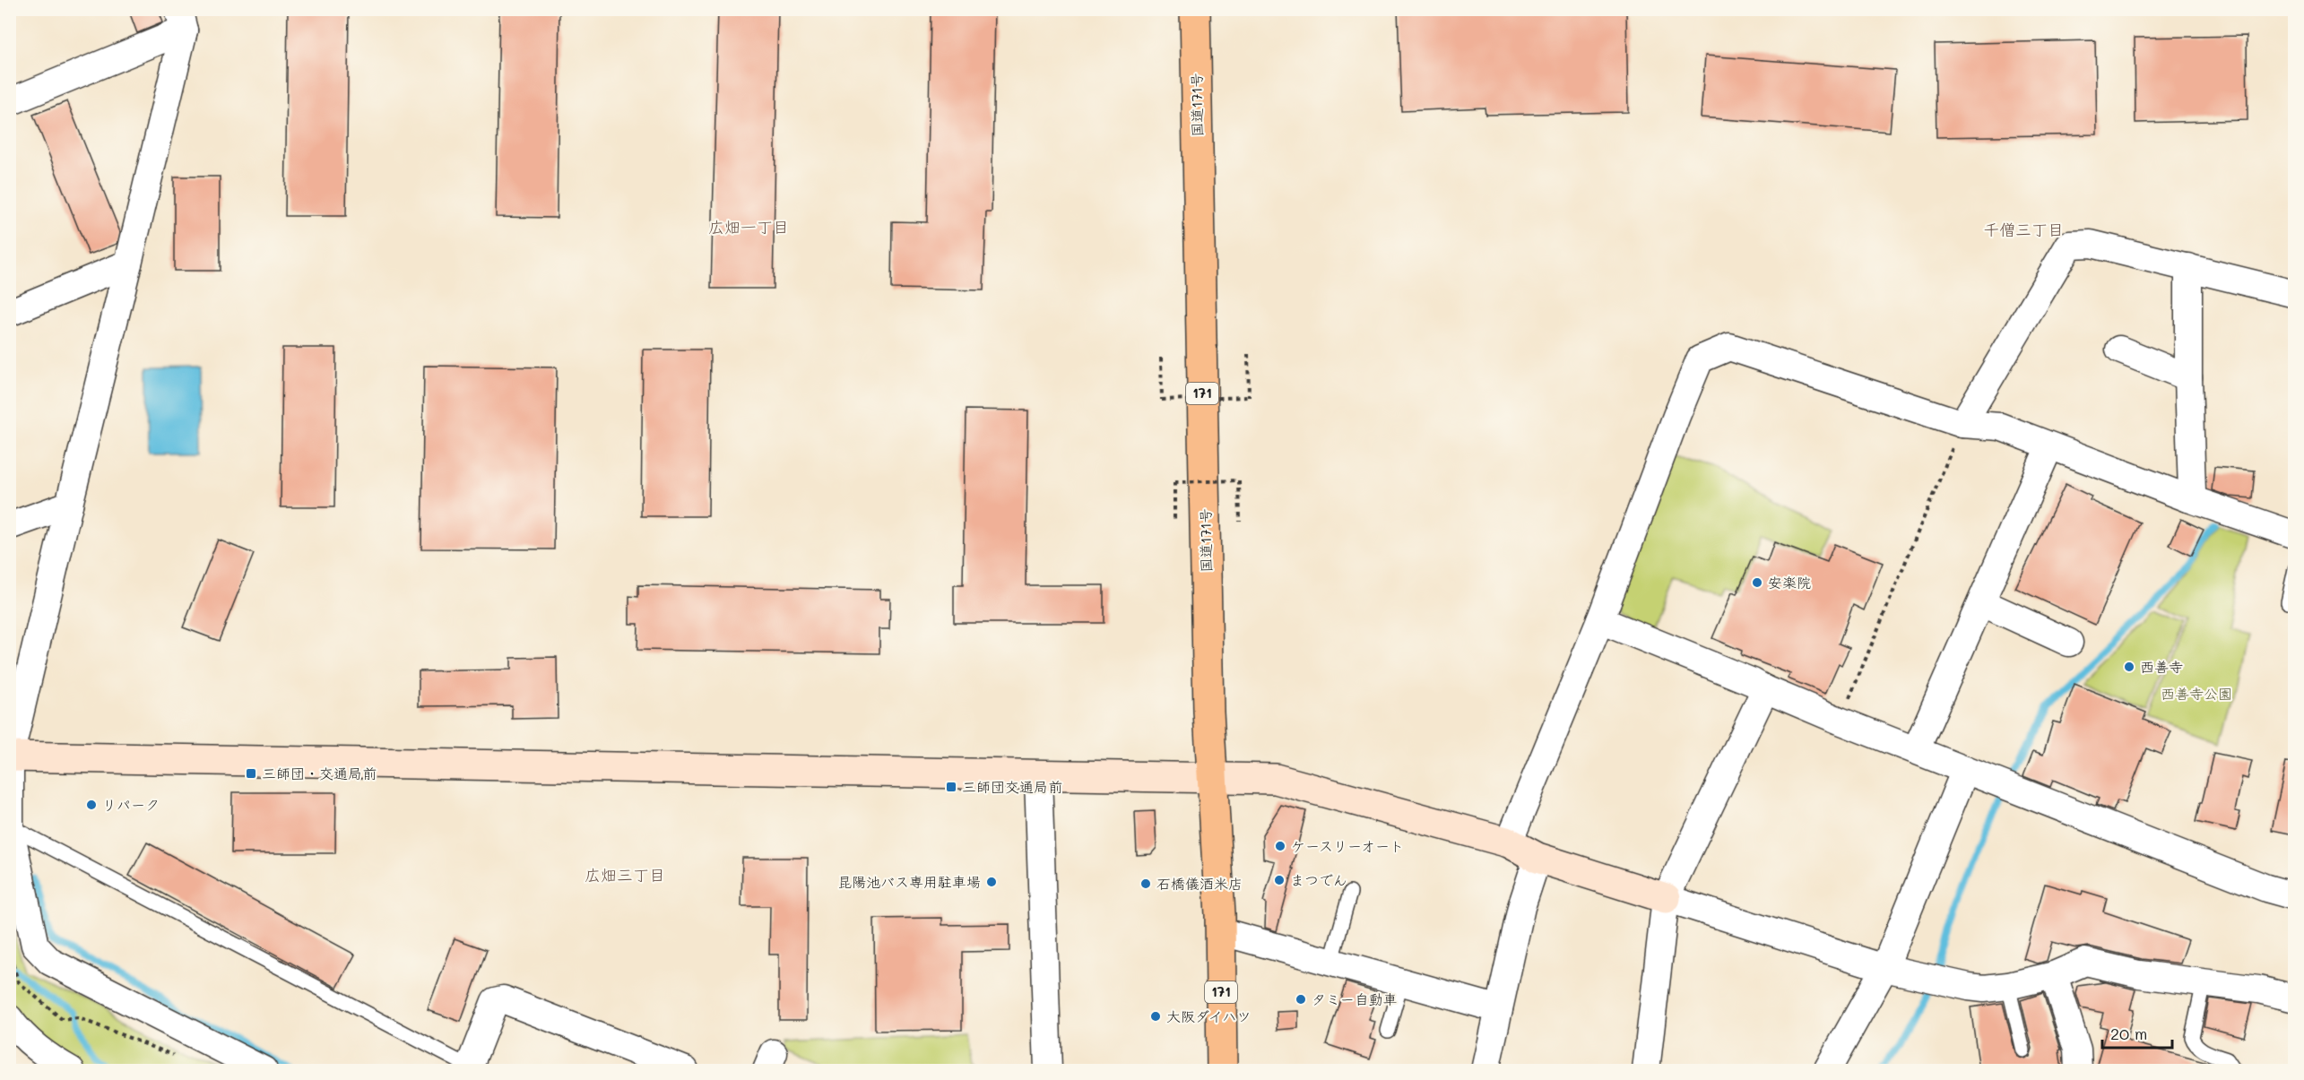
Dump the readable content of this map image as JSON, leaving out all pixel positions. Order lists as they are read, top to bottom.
{
  "streets": {
    "highway": ["国道171号", "171"]
  },
  "districts": ["広畑一丁目", "千僧三丁目", "広畑三丁目"],
  "parks": ["西善寺公園"],
  "places": {
    "other": [
      "安楽院",
      "西善寺",
      "リパーク",
      "ケースリーオート",
      "まつでん",
      "昆陽池バス専用駐車場",
      "石橋儀酒米店",
      "タミー自動車",
      "大阪ダイハツ"
    ],
    "transit": ["三師団・交通局前", "三師団交通局前"]
  },
  "scale_bar": "20 m"
}
